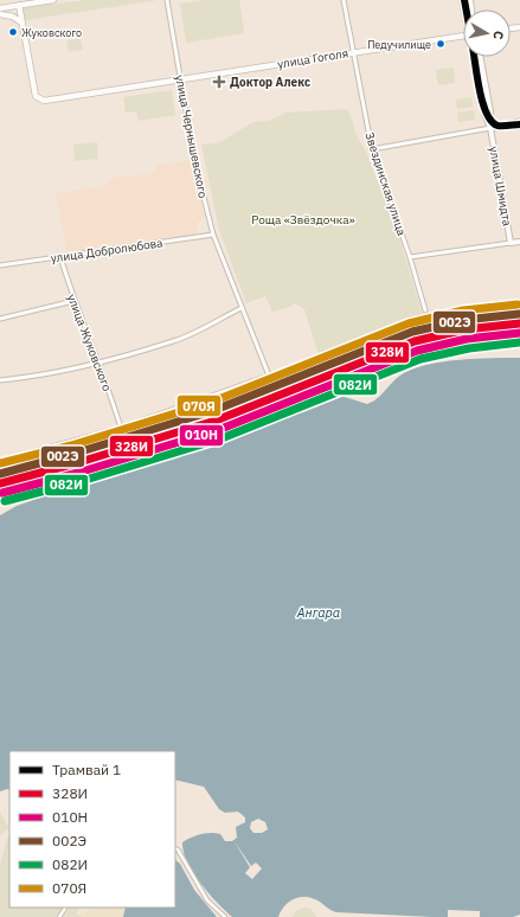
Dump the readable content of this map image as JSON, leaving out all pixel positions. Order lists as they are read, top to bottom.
{
  "streets": {
    "main road": ["улица Гоголя"],
    "street": [
      "улица Чернышевского",
      "Звездинская улица",
      "улица Шмидта",
      "улица Добролюбова",
      "улица Жуковского"
    ]
  },
  "crossings": [
    ["улица Гоголя", "улица Чернышевского"],
    ["улица Гоголя", "Звездинская улица"],
    ["улица Чернышевского", "улица Добролюбова"],
    ["улица Чернышевского", "улица Жуковского"],
    ["улица Добролюбова", "улица Жуковского"]
  ],
  "water": ["Ангара"],
  "parks": ["Роща «Звёздочка»"],
  "places": {
    "other": ["Жуковского", "Педучилище"],
    "health": ["Доктор Алекс"]
  },
  "lines": [
    "tram line 1",
    "transit line 070Я",
    "transit line 002Э",
    "transit line 328И",
    "transit line 010Н",
    "transit line 082И"
  ],
  "legend": [
    "Трамвай 1",
    "328И",
    "010Н",
    "002Э",
    "082И",
    "070Я"
  ],
  "north": "right"
}
